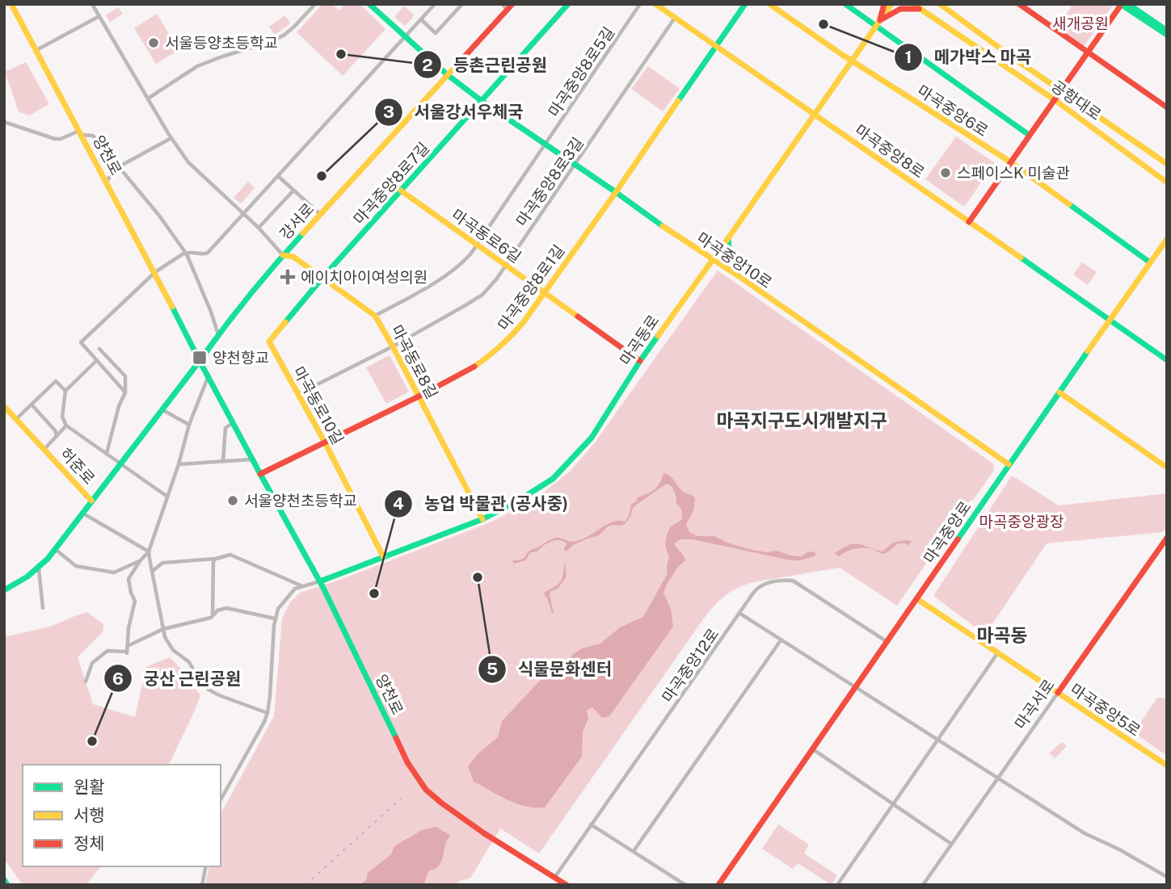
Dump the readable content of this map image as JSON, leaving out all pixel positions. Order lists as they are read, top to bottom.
{
  "streets": {
    "main road": [
      "공항대로",
      "마곡중앙6로",
      "마곡중앙8로",
      "양천로",
      "마곡중앙8로7길",
      "강서로",
      "마곡동로6길",
      "마곡중앙10로",
      "마곡중앙8로1길",
      "마곡동로",
      "마곡동로8길",
      "마곡동로10길",
      "허준로",
      "마곡중앙로",
      "마곡서로",
      "마곡중앙5로"
    ],
    "street": ["마곡중앙8로5길", "마곡중앙8로3길", "마곡중앙12로"]
  },
  "crossings": [
    ["마곡중앙8로5길", "마곡동로6길"],
    ["마곡중앙8로5길", "마곡중앙10로"],
    ["마곡중앙8로5길", "마곡동로8길"],
    ["마곡중앙6로", "마곡동로"],
    ["마곡중앙6로", "마곡중앙로"],
    ["마곡중앙8로", "마곡중앙8로3길"],
    ["마곡중앙8로", "마곡중앙8로1길"],
    ["마곡중앙8로", "마곡동로"],
    ["마곡중앙8로", "마곡중앙로"],
    ["양천로", "강서로"],
    ["양천로", "마곡중앙8로1길"],
    ["양천로", "마곡동로"],
    ["양천로", "마곡중앙12로"],
    ["마곡중앙8로3길", "마곡동로6길"],
    ["마곡중앙8로3길", "마곡중앙10로"],
    ["마곡중앙8로3길", "마곡동로8길"],
    ["마곡중앙8로3길", "마곡동로10길"],
    ["마곡중앙8로7길", "마곡동로6길"],
    ["마곡중앙8로7길", "마곡중앙10로"],
    ["마곡중앙8로7길", "마곡동로8길"],
    ["마곡중앙8로7길", "마곡동로10길"],
    ["강서로", "마곡중앙10로"],
    ["강서로", "마곡동로8길"],
    ["강서로", "허준로"],
    ["마곡동로6길", "마곡중앙8로1길"],
    ["마곡동로6길", "마곡동로"],
    ["마곡중앙10로", "마곡중앙8로1길"],
    ["마곡중앙10로", "마곡동로"],
    ["마곡중앙10로", "마곡중앙로"],
    ["마곡중앙8로1길", "마곡동로8길"],
    ["마곡중앙8로1길", "마곡동로10길"],
    ["마곡동로", "마곡동로8길"],
    ["마곡동로", "마곡동로10길"],
    ["마곡동로8길", "마곡동로10길"],
    ["마곡중앙로", "마곡중앙12로"],
    ["마곡중앙로", "마곡중앙5로"],
    ["마곡서로", "마곡중앙5로"]
  ],
  "districts": ["마곡지구도시개발지구", "마곡동"],
  "parks": ["새개공원", "마곡중앙광장"],
  "places": {
    "other": [
      "메가박스 마곡",
      "서울등양초등학교",
      "등촌근린공원",
      "스페이스K 미술관",
      "서울강서우체국",
      "서울양천초등학교",
      "식물문화센터",
      "농업 박물관 (공사중)",
      "궁산 근린공원"
    ],
    "health": ["에이치아이여성의원"],
    "transit": ["양천향교"]
  },
  "legend": ["원활", "서행", "정체"]
}
